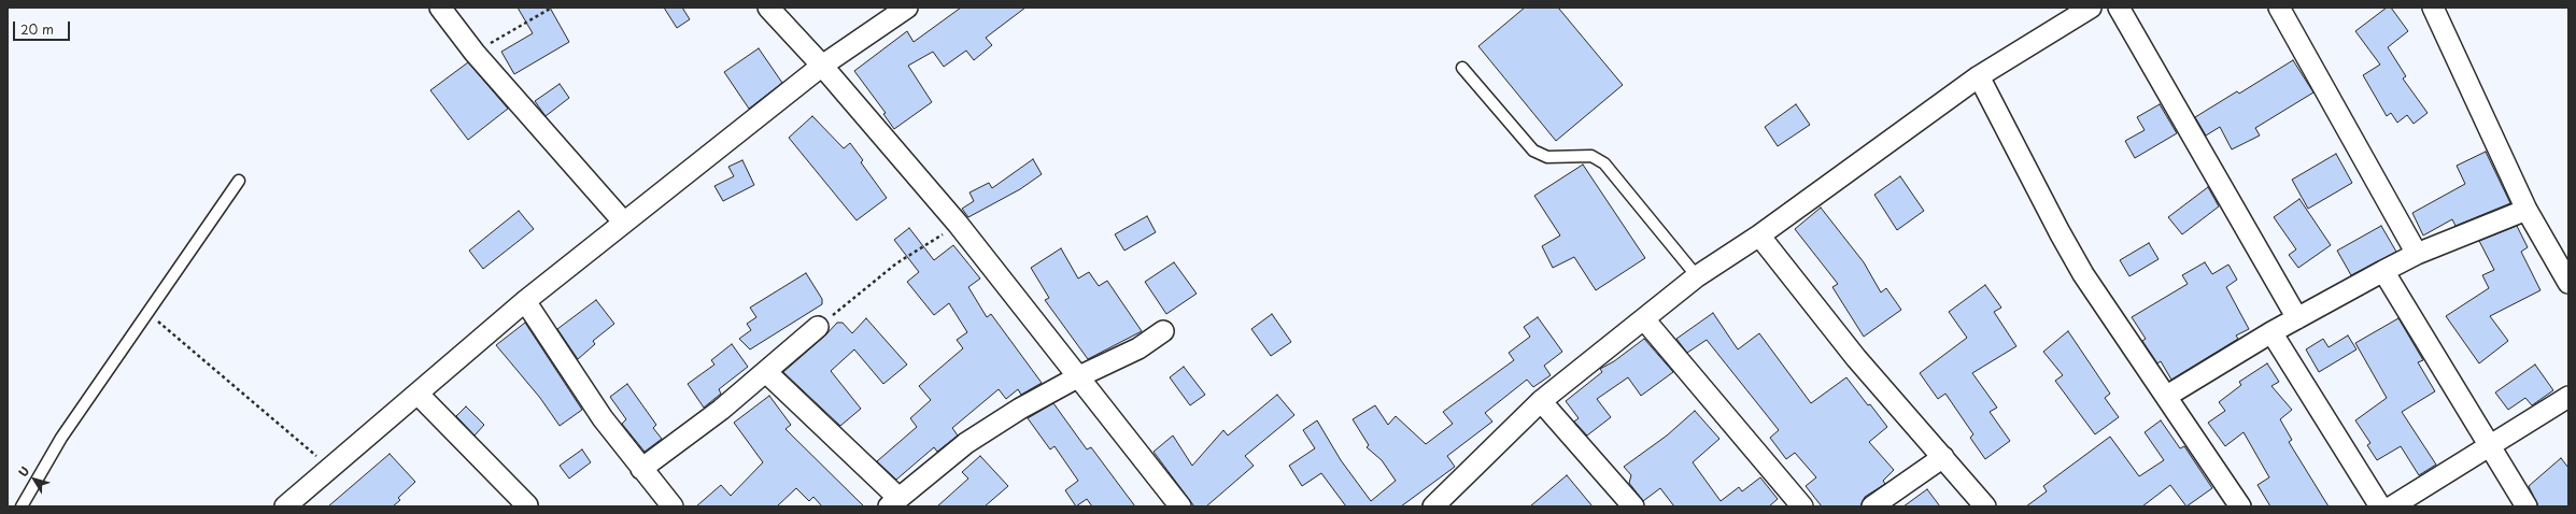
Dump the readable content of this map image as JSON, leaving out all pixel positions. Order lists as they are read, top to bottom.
{
  "scale_bar": "20 m",
  "north": "top left"
}
